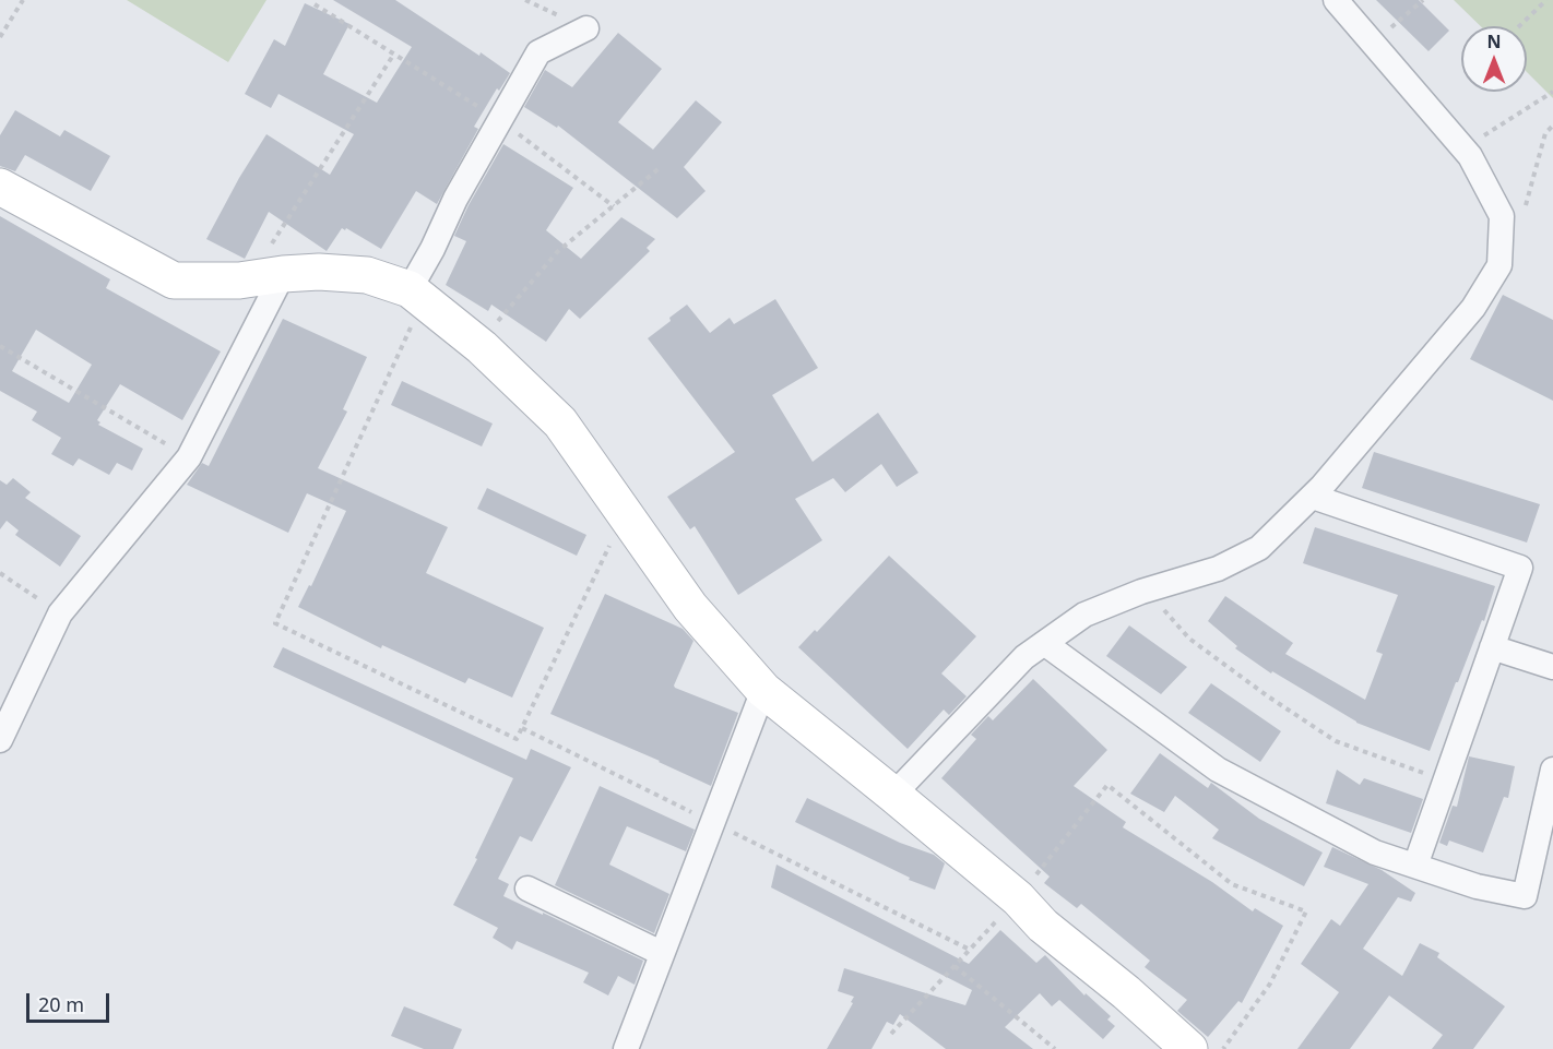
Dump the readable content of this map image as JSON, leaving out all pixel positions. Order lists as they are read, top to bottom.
{
  "scale_bar": "20 m",
  "north": "top"
}
